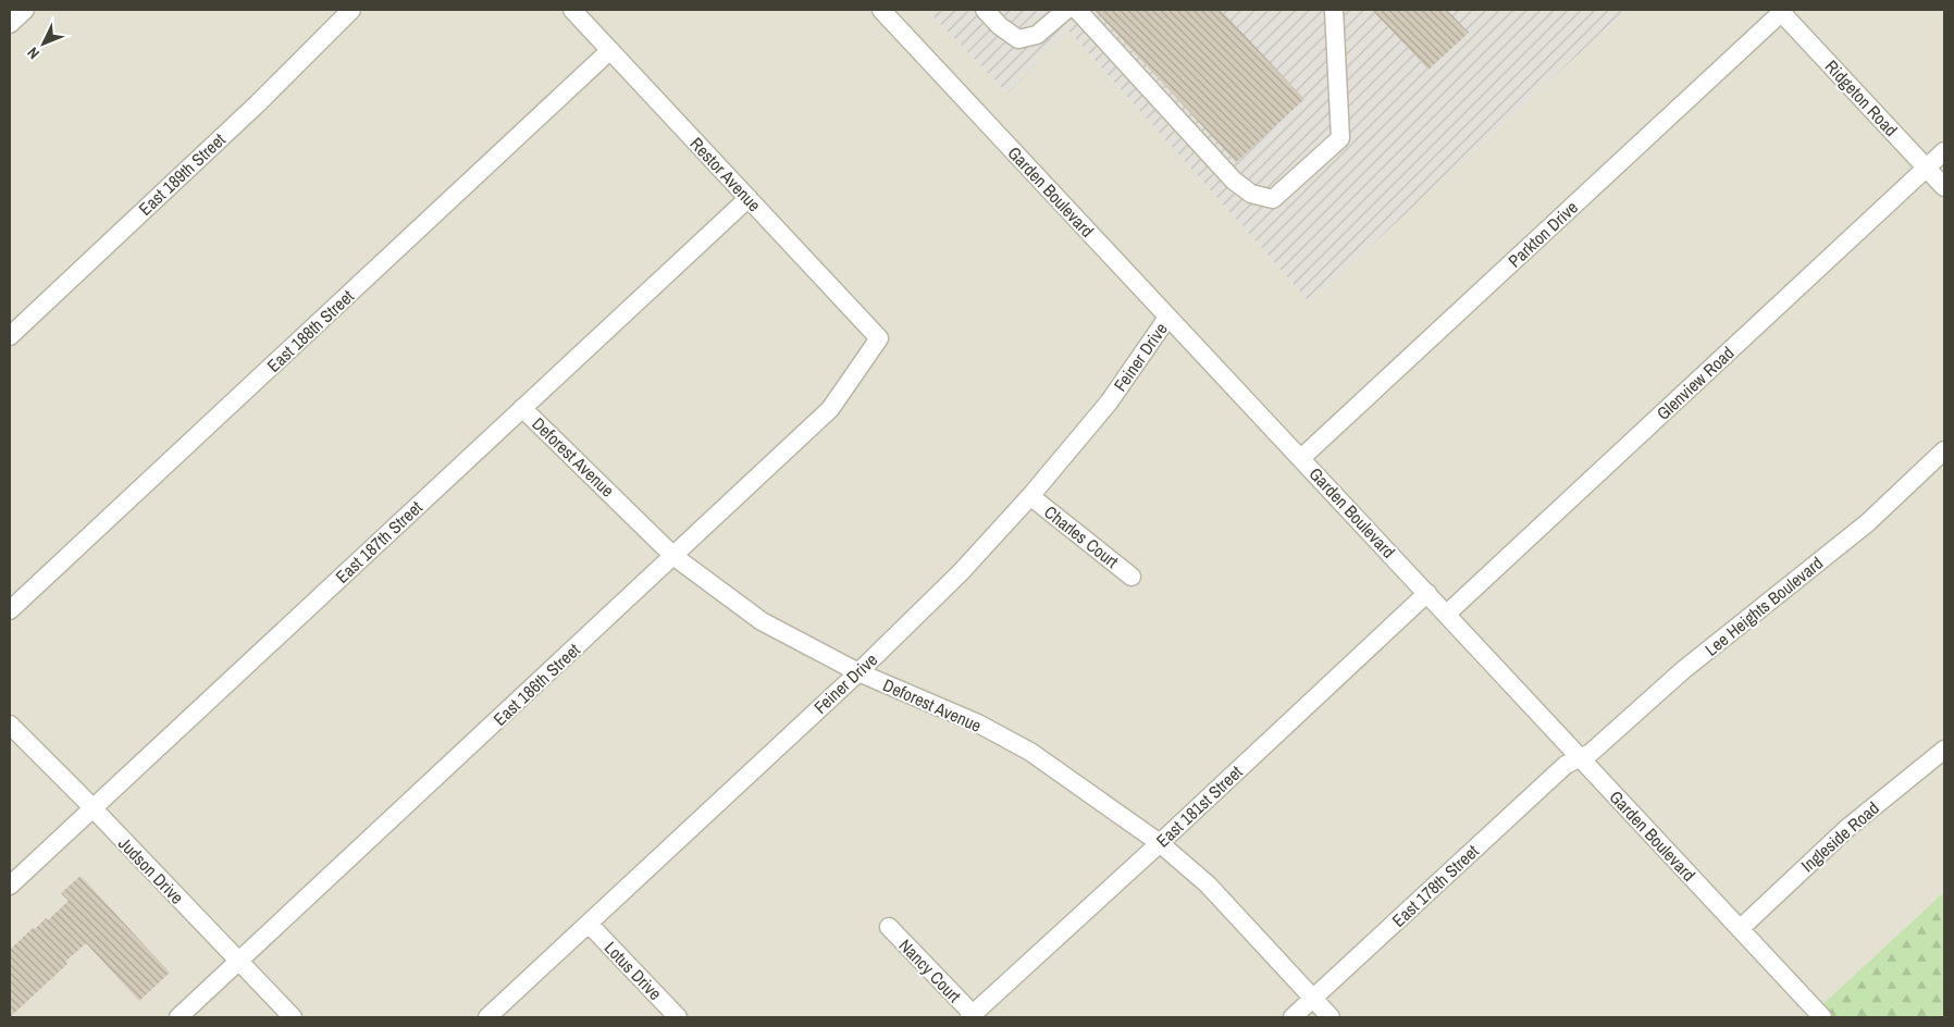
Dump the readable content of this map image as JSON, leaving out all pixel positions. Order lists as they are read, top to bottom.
{
  "streets": {
    "street": [
      "Ridgeton Road",
      "East 189th Street",
      "Restor Avenue",
      "Garden Boulevard",
      "Parkton Drive",
      "East 188th Street",
      "Feiner Drive",
      "Glenview Road",
      "Deforest Avenue",
      "Charles Court",
      "East 187th Street",
      "Lee Heights Boulevard",
      "East 186th Street",
      "East 181st Street",
      "Ingleside Road",
      "Judson Drive",
      "East 178th Street",
      "Lotus Drive",
      "Nancy Court"
    ]
  },
  "crossings": [
    ["Ridgeton Road", "Parkton Drive"],
    ["Ridgeton Road", "Glenview Road"],
    ["Restor Avenue", "East 188th Street"],
    ["Restor Avenue", "East 187th Street"],
    ["Restor Avenue", "East 186th Street"],
    ["Garden Boulevard", "Parkton Drive"],
    ["Garden Boulevard", "Feiner Drive"],
    ["Garden Boulevard", "Glenview Road"],
    ["Garden Boulevard", "Lee Heights Boulevard"],
    ["Garden Boulevard", "East 181st Street"],
    ["Garden Boulevard", "Ingleside Road"],
    ["Garden Boulevard", "East 178th Street"],
    ["Feiner Drive", "Deforest Avenue"],
    ["Feiner Drive", "Charles Court"],
    ["Feiner Drive", "Lotus Drive"],
    ["Deforest Avenue", "East 187th Street"],
    ["Deforest Avenue", "East 186th Street"],
    ["Deforest Avenue", "East 181st Street"],
    ["Deforest Avenue", "East 178th Street"],
    ["East 187th Street", "Judson Drive"],
    ["Lee Heights Boulevard", "East 178th Street"],
    ["East 186th Street", "Judson Drive"],
    ["East 181st Street", "Nancy Court"]
  ],
  "north": "bottom left"
}
